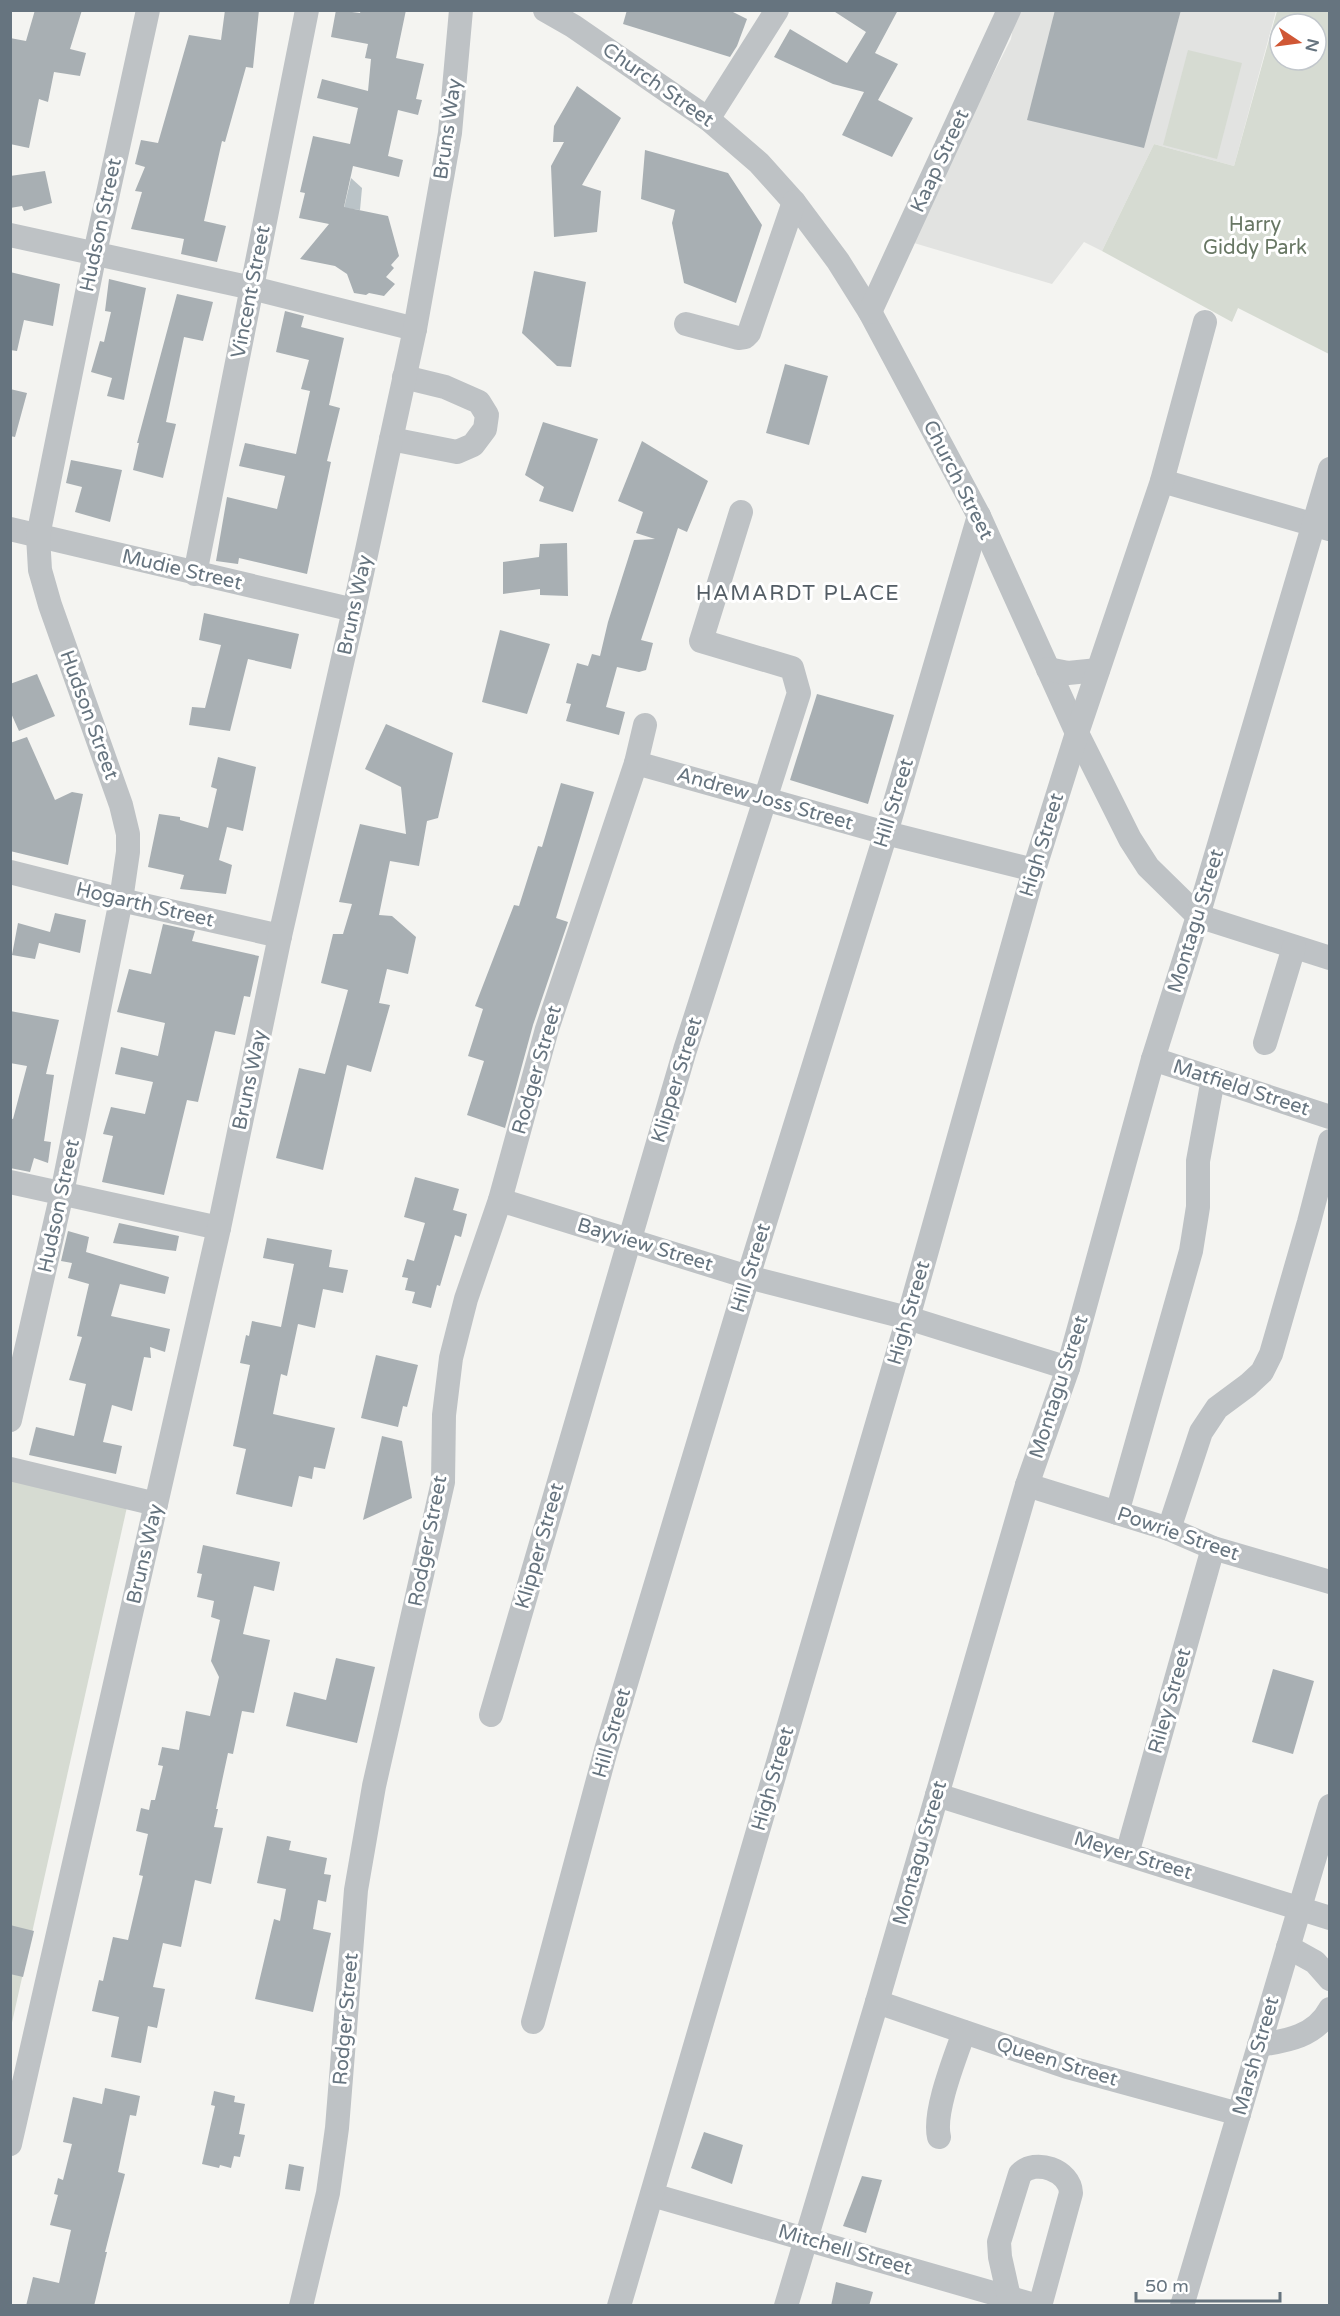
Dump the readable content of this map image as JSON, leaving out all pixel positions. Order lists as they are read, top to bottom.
{
  "streets": {
    "street": [
      "Church Street",
      "Bruns Way",
      "Kaap Street",
      "Hudson Street",
      "Vincent Street",
      "Mudie Street",
      "Andrew Joss Street",
      "Hill Street",
      "High Street",
      "Hogarth Street",
      "Montagu Street",
      "Rodger Street",
      "Klipper Street",
      "Matfield Street",
      "Bayview Street",
      "Powrie Street",
      "Riley Street",
      "Meyer Street",
      "Marsh Street",
      "Queen Street",
      "Mitchell Street"
    ]
  },
  "crossings": [
    ["Church Street", "Kaap Street"],
    ["Church Street", "Hill Street"],
    ["Church Street", "High Street"],
    ["Church Street", "Montagu Street"],
    ["Bruns Way", "Mudie Street"],
    ["Bruns Way", "Hogarth Street"],
    ["Hudson Street", "Mudie Street"],
    ["Hudson Street", "Hogarth Street"],
    ["Vincent Street", "Mudie Street"],
    ["Andrew Joss Street", "Hill Street"],
    ["Andrew Joss Street", "High Street"],
    ["Andrew Joss Street", "Rodger Street"],
    ["Andrew Joss Street", "Klipper Street"],
    ["Hill Street", "Bayview Street"],
    ["High Street", "Bayview Street"],
    ["High Street", "Mitchell Street"],
    ["Montagu Street", "Matfield Street"],
    ["Montagu Street", "Bayview Street"],
    ["Montagu Street", "Powrie Street"],
    ["Montagu Street", "Meyer Street"],
    ["Montagu Street", "Queen Street"],
    ["Montagu Street", "Mitchell Street"],
    ["Rodger Street", "Bayview Street"],
    ["Klipper Street", "Bayview Street"],
    ["Powrie Street", "Riley Street"],
    ["Riley Street", "Meyer Street"],
    ["Meyer Street", "Marsh Street"],
    ["Marsh Street", "Queen Street"]
  ],
  "districts": ["HAMARDT PLACE"],
  "parks": ["Harry Giddy Park"],
  "scale_bar": "50 m",
  "north": "right"
}
